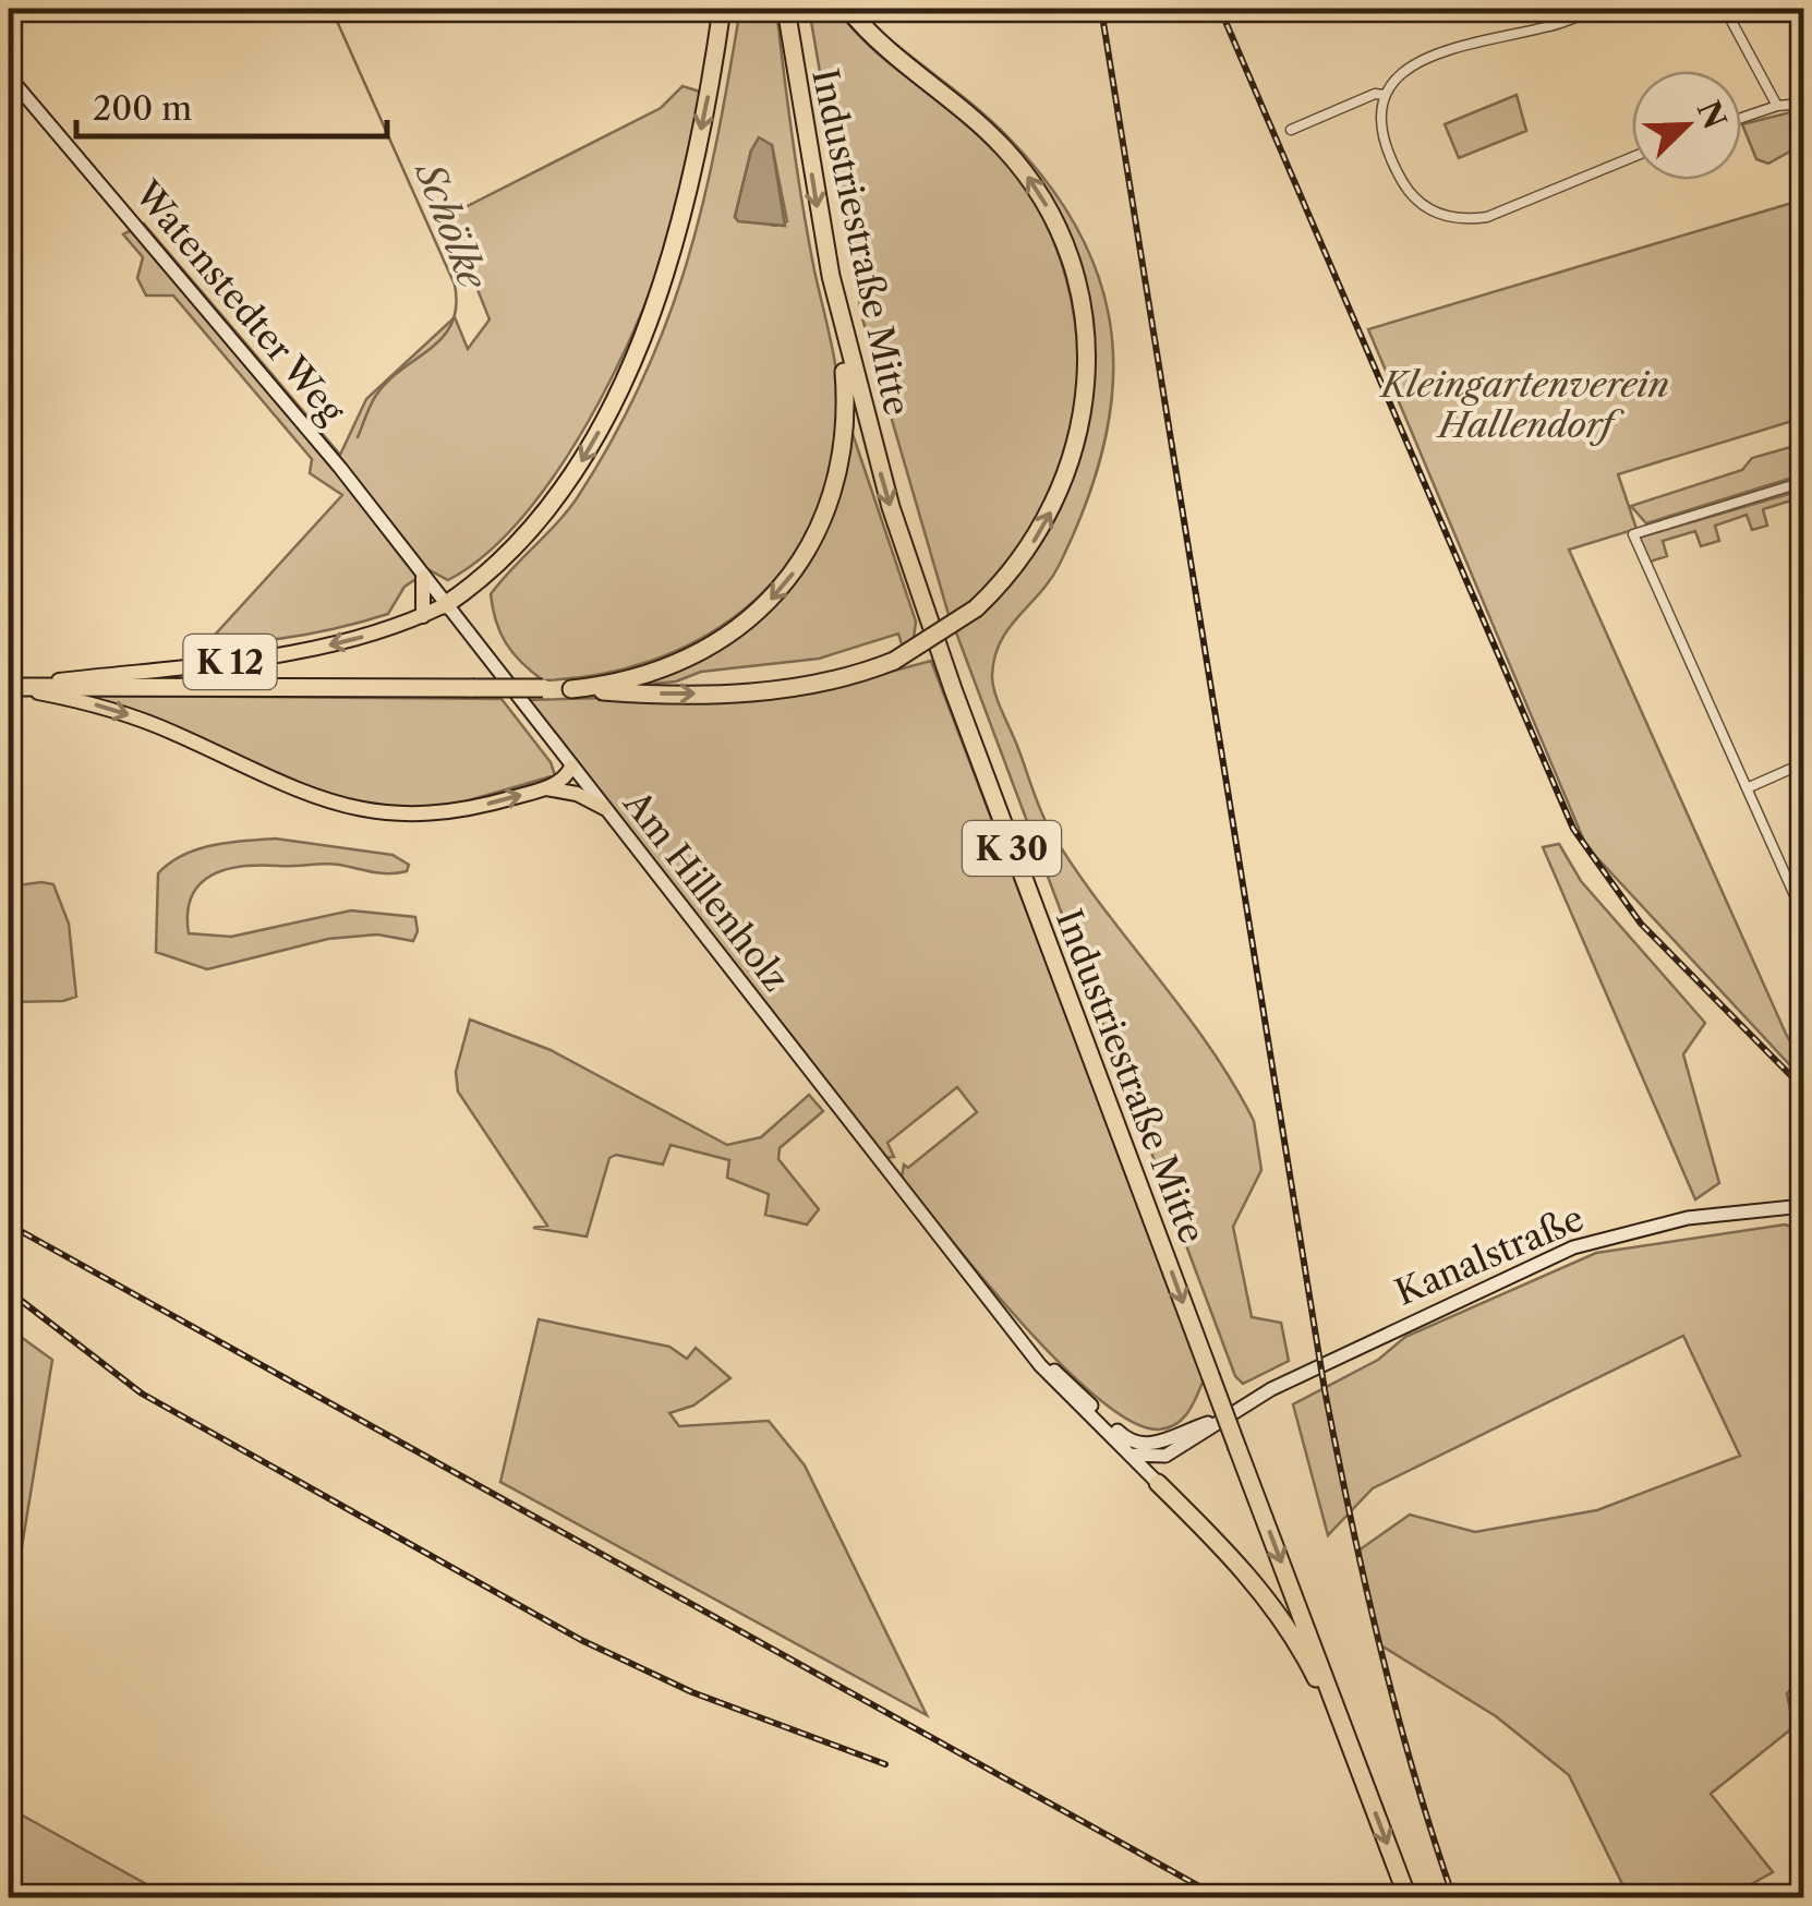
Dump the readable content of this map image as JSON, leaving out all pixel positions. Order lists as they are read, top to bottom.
{
  "streets": {
    "highway": ["Industriestraße Mitte", "K 30"],
    "main road": ["K 12"],
    "street": ["Watenstedter Weg", "Am Hillenholz", "Kanalstraße"]
  },
  "crossings": [
    ["Watenstedter Weg", "Am Hillenholz"],
    ["K 12", "Am Hillenholz"],
    ["Am Hillenholz", "Kanalstraße"]
  ],
  "one_way": ["Industriestraße Mitte"],
  "water": ["Schölke"],
  "parks": ["Kleingartenverein Hallendorf"],
  "scale_bar": "200 m",
  "north": "top right"
}
